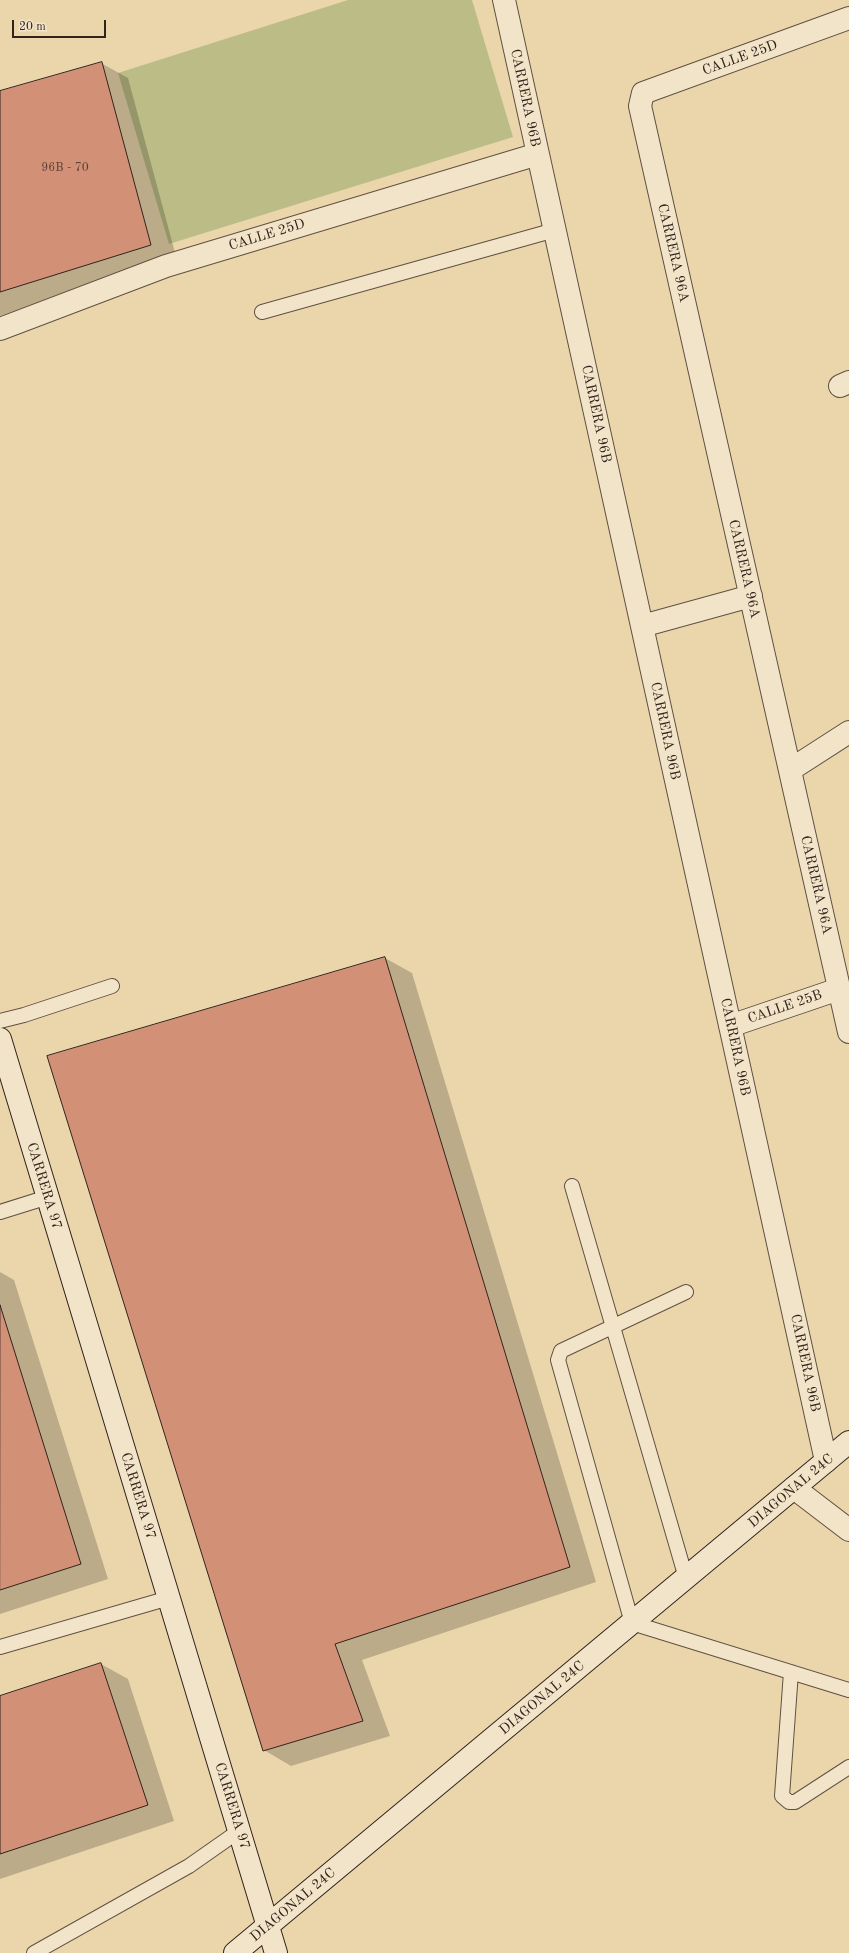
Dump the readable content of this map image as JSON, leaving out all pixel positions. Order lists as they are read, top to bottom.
{
  "streets": {
    "street": [
      "CALLE 25D",
      "CARRERA 96B",
      "CARRERA 96A",
      "CALLE 25B",
      "CARRERA 97",
      "DIAGONAL 24C"
    ]
  },
  "crossings": [
    ["CALLE 25D", "CARRERA 96B"],
    ["CALLE 25D", "CARRERA 96A"],
    ["CARRERA 96B", "CALLE 25B"],
    ["CARRERA 96B", "DIAGONAL 24C"],
    ["CARRERA 96A", "CALLE 25B"],
    ["CARRERA 97", "DIAGONAL 24C"]
  ],
  "house_numbers": ["96B - 70"],
  "scale_bar": "20 m"
}
